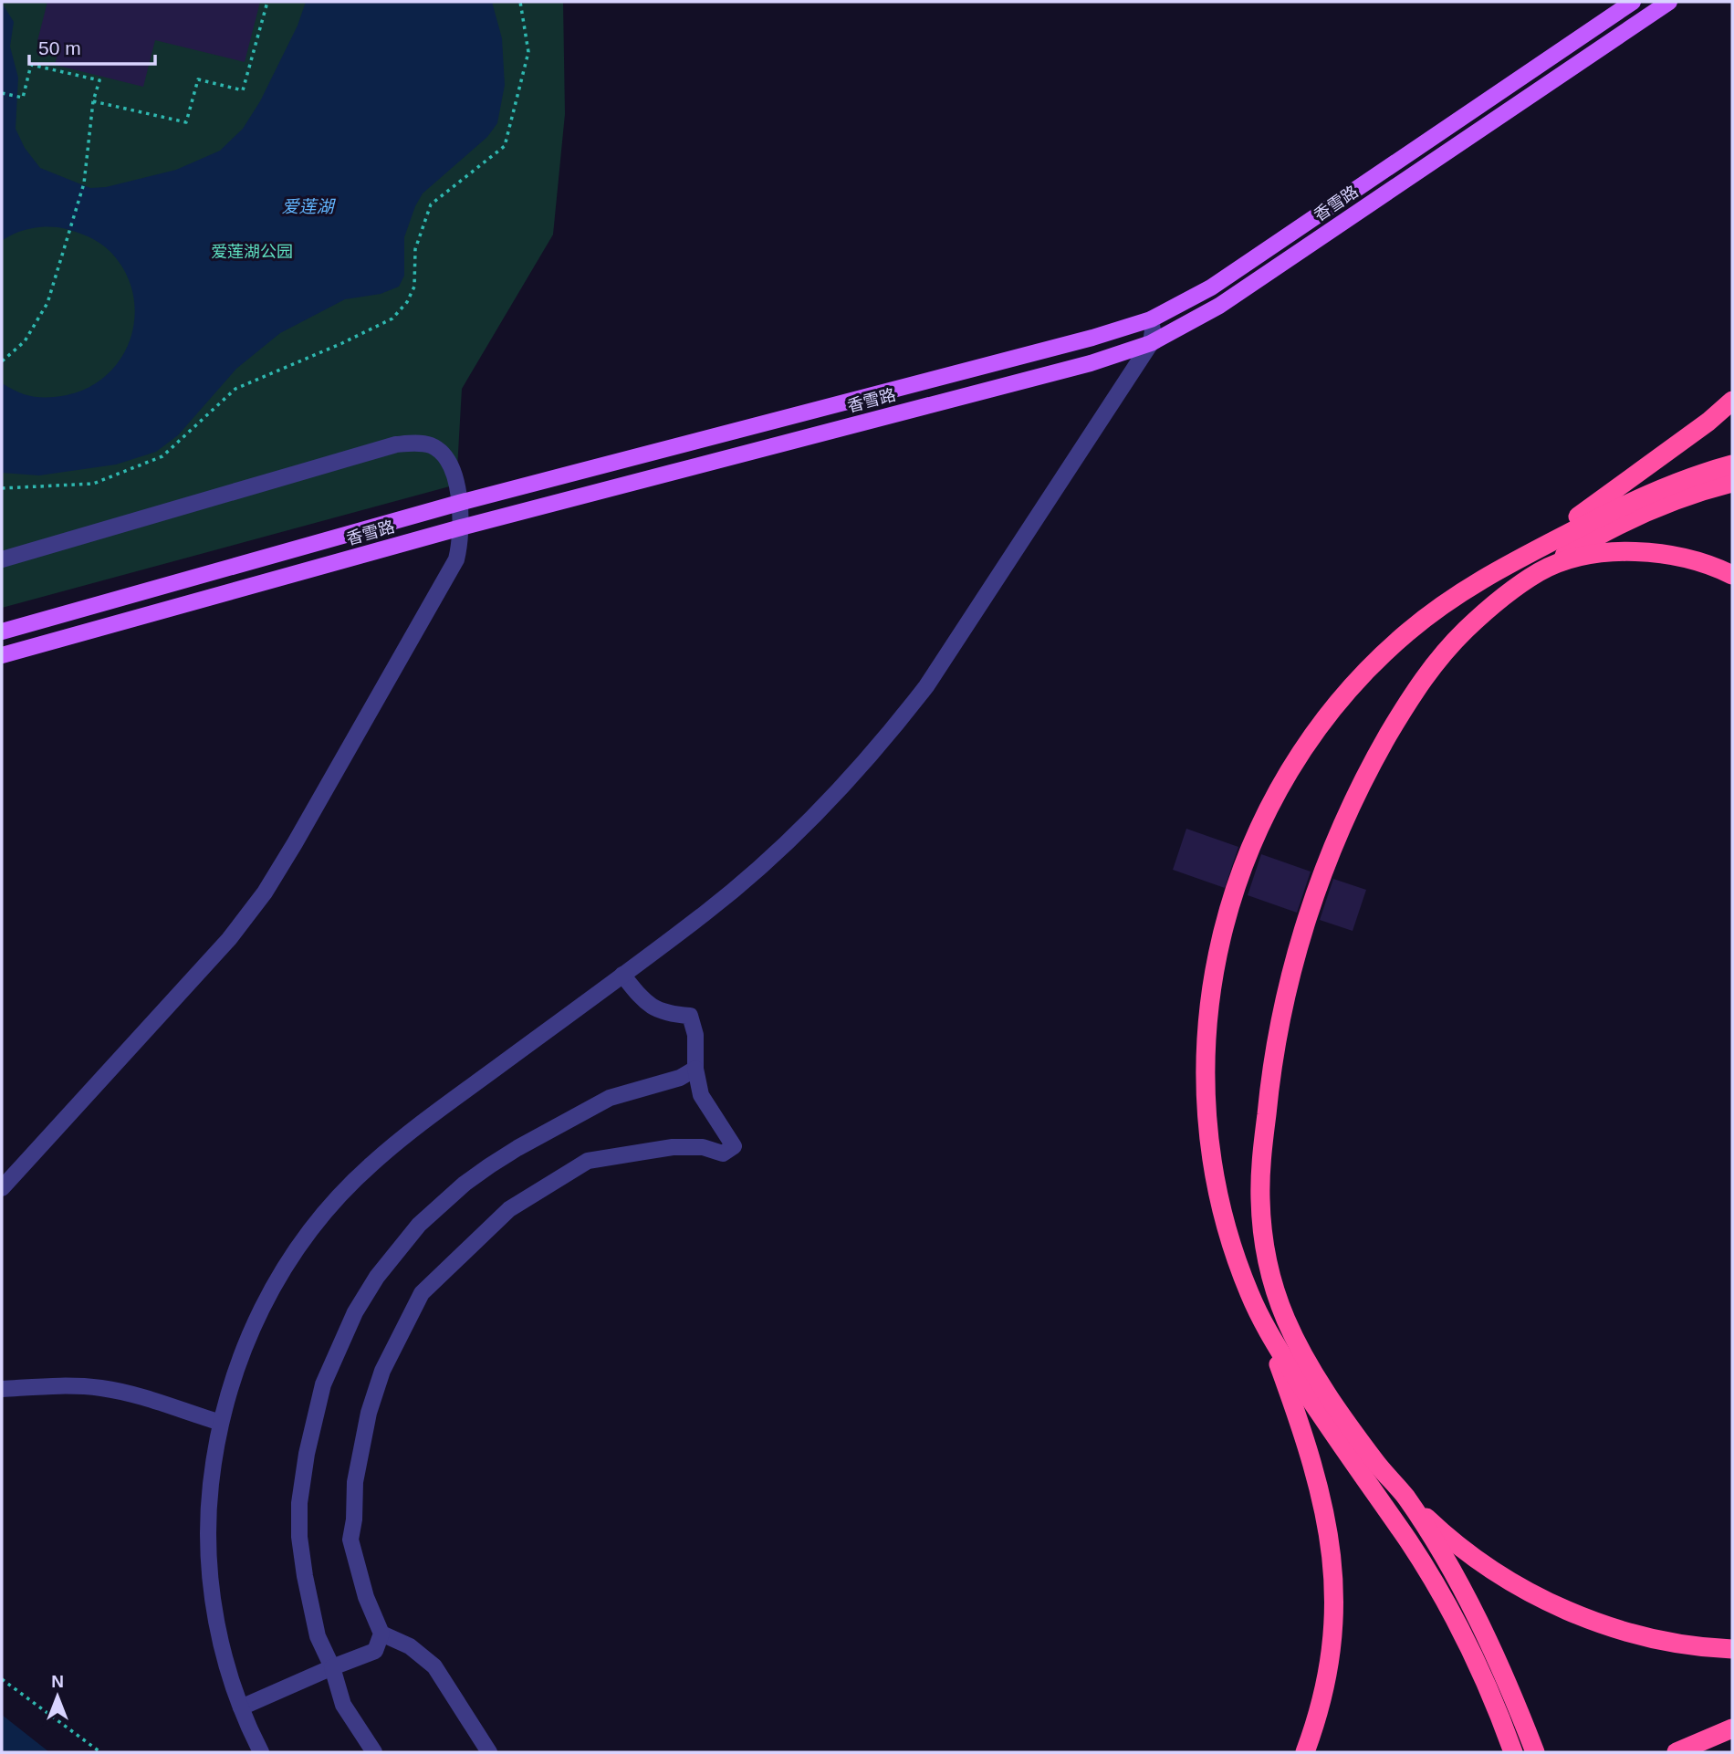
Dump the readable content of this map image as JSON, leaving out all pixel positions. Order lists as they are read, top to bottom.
{
  "streets": {
    "main road": ["香雪路"]
  },
  "water": ["爱莲湖"],
  "parks": ["爱莲湖公园"],
  "scale_bar": "50 m",
  "north": "top"
}
